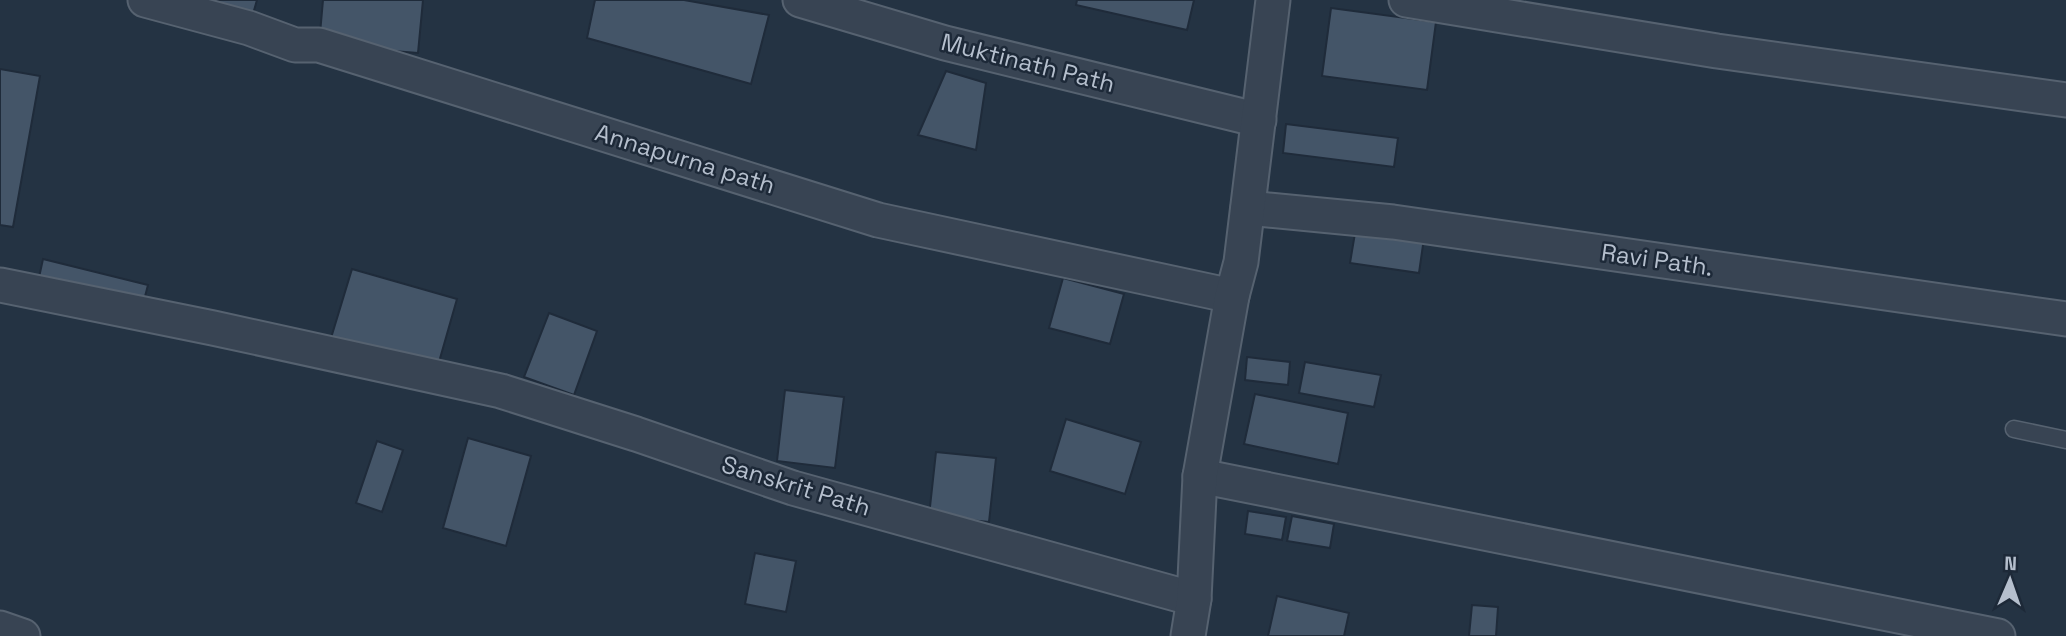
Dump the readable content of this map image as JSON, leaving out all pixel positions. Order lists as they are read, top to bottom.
{
  "streets": {
    "street": [
      "Muktinath Path",
      "Annapurna path",
      "Ravi Path.",
      "Sanskrit Path"
    ]
  },
  "north": "top"
}
